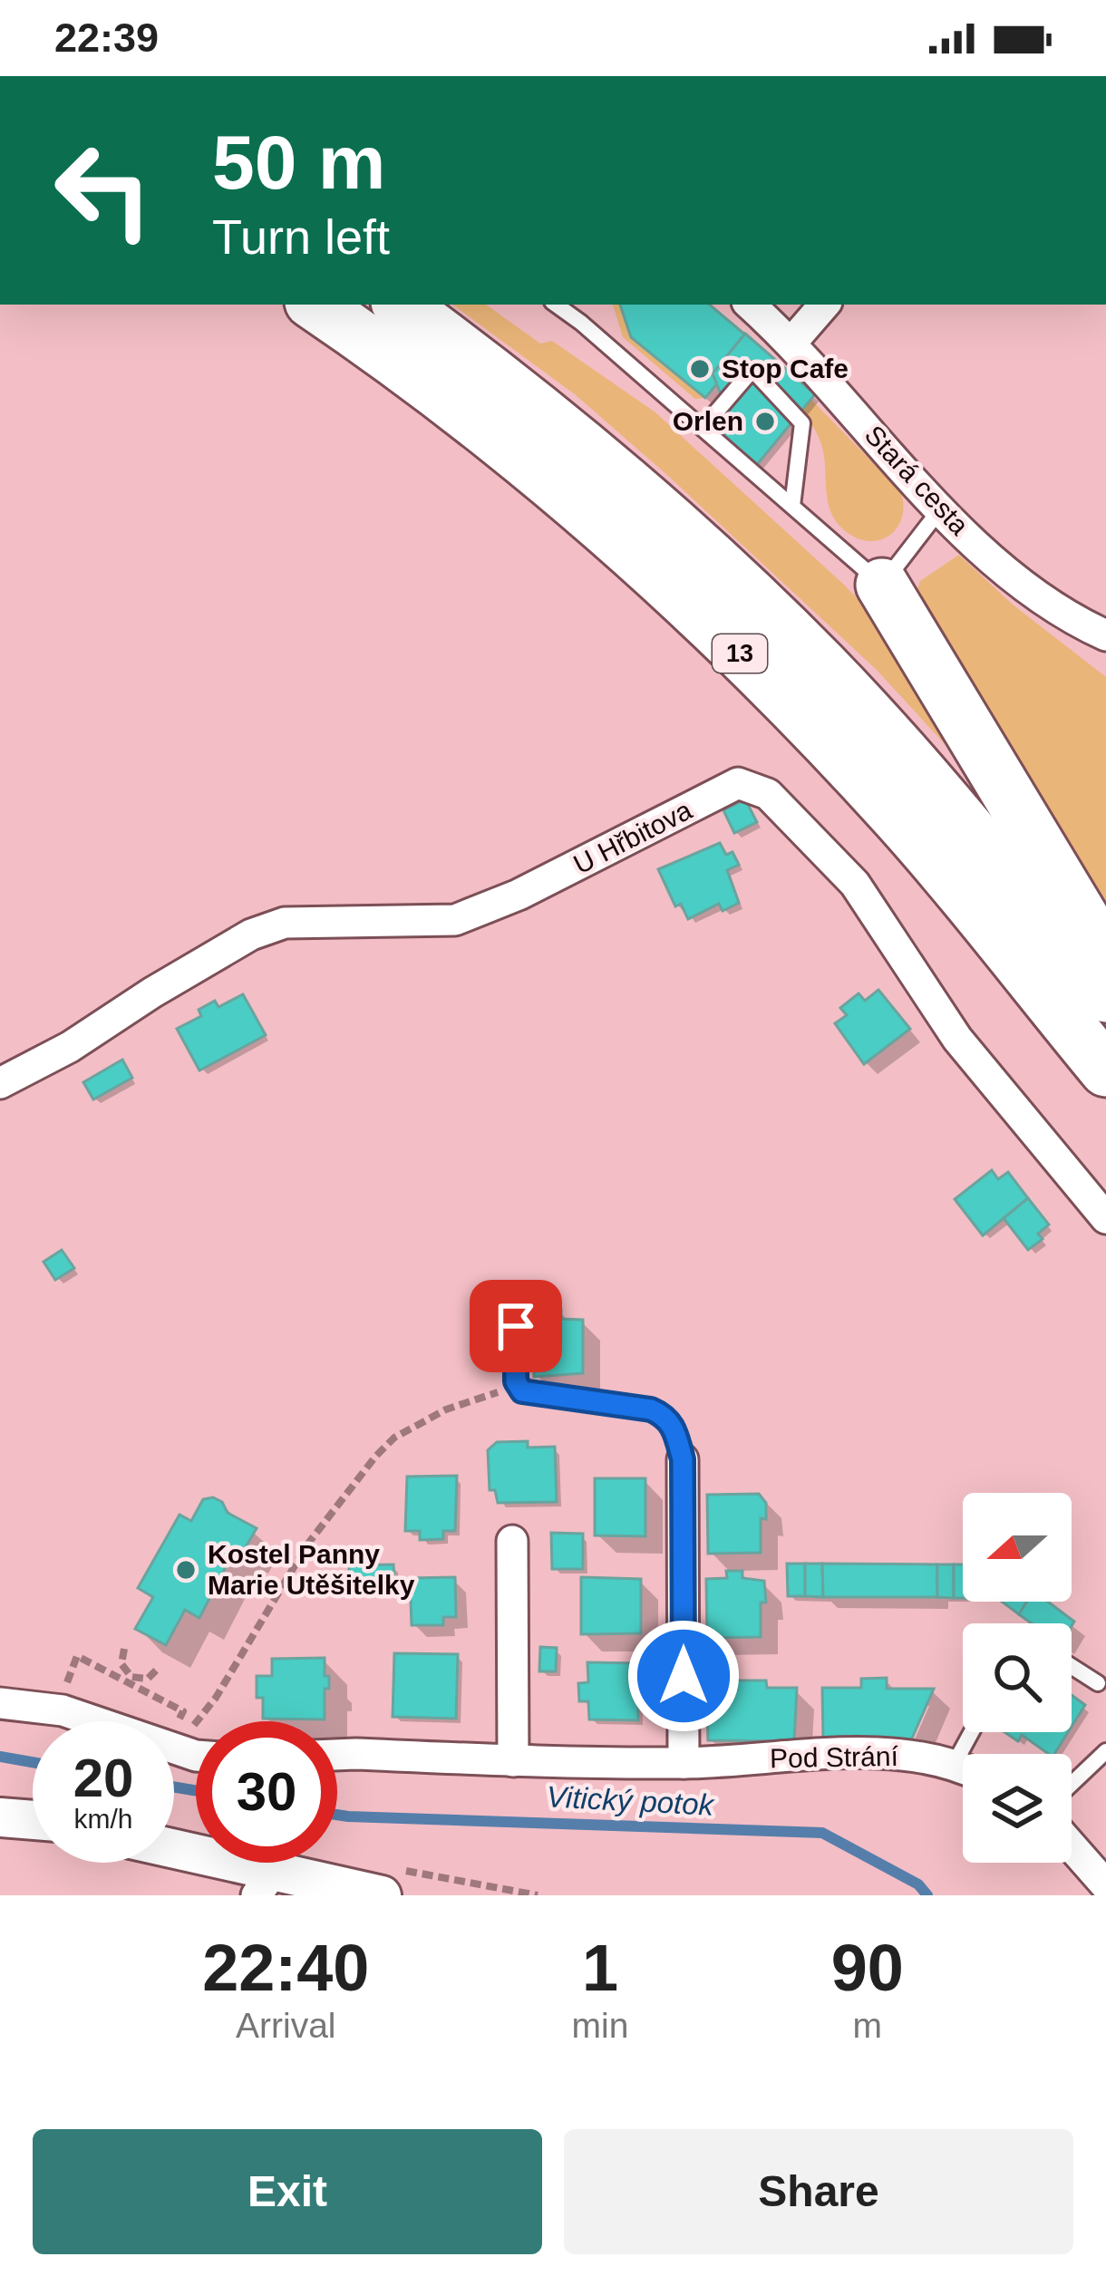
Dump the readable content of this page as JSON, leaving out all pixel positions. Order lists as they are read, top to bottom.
{
  "streets": {
    "highway": ["13"],
    "street": ["Stará cesta", "U Hřbitova", "Pod Strání"]
  },
  "water": ["Vitický potok"],
  "places": ["Stop Cafe", "Orlen", "Kostel Panny Marie Utěšitelky"],
  "north": "left",
  "page": {
    "status": "22:39",
    "turn": ["50 m", "Turn left"],
    "speed": "20 km/h",
    "limit": "30",
    "eta": [
      "22:40",
      "Arrival",
      "1",
      "min",
      "90",
      "m"
    ],
    "buttons": ["Exit", "Share"]
  }
}
